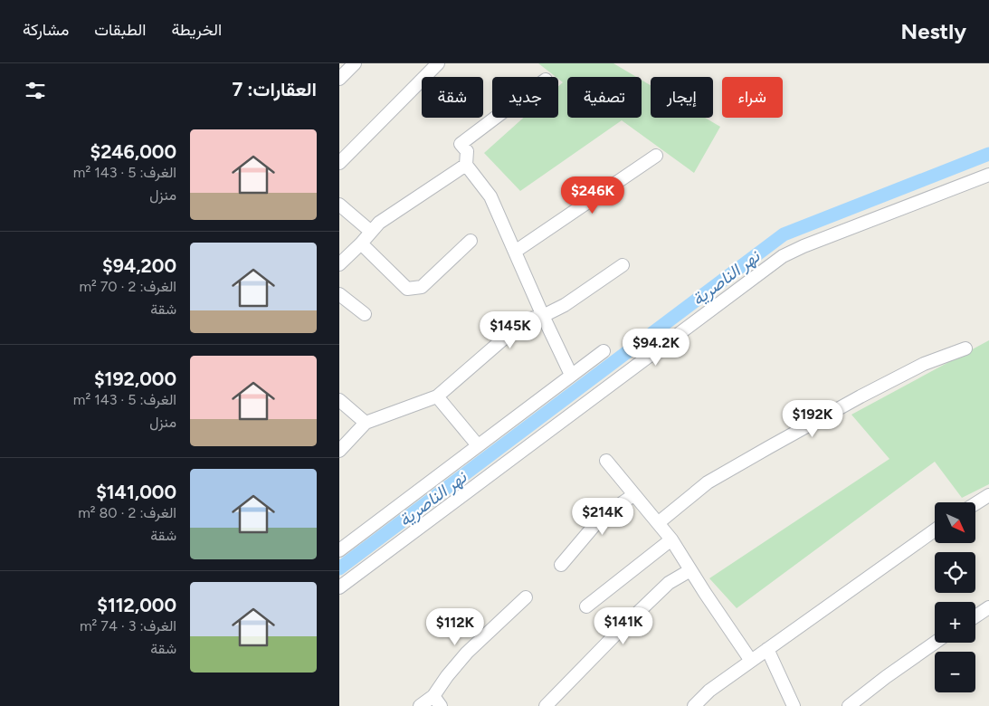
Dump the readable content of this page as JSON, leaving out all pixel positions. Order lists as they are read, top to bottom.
{
  "water": ["نهر الناصرية"],
  "north": "bottom right",
  "page": {
    "header": "Nestly",
    "nav": ["الخريطة", "الطبقات", "مشاركة"],
    "heading": "العقارات: 7",
    "chip": [
      "شراء",
      "إيجار",
      "تصفية",
      "جديد",
      "شقة"
    ],
    "list": [
      {
        "name": "$246,000",
        "note": "الغرف: 5 · 143 m² · منزل"
      },
      {
        "name": "$94,200",
        "note": "الغرف: 2 · 70 m² · شقة"
      },
      {
        "name": "$192,000",
        "note": "الغرف: 5 · 143 m² · منزل"
      },
      {
        "name": "$141,000",
        "note": "الغرف: 2 · 80 m² · شقة"
      },
      {
        "name": "$112,000",
        "note": "الغرف: 3 · 74 m² · شقة"
      }
    ],
    "price": [
      "$246K",
      "$145K",
      "$94.2K",
      "$192K",
      "$214K",
      "$141K",
      "$112K"
    ],
    "map_buttons": ["+", "−"]
  }
}
